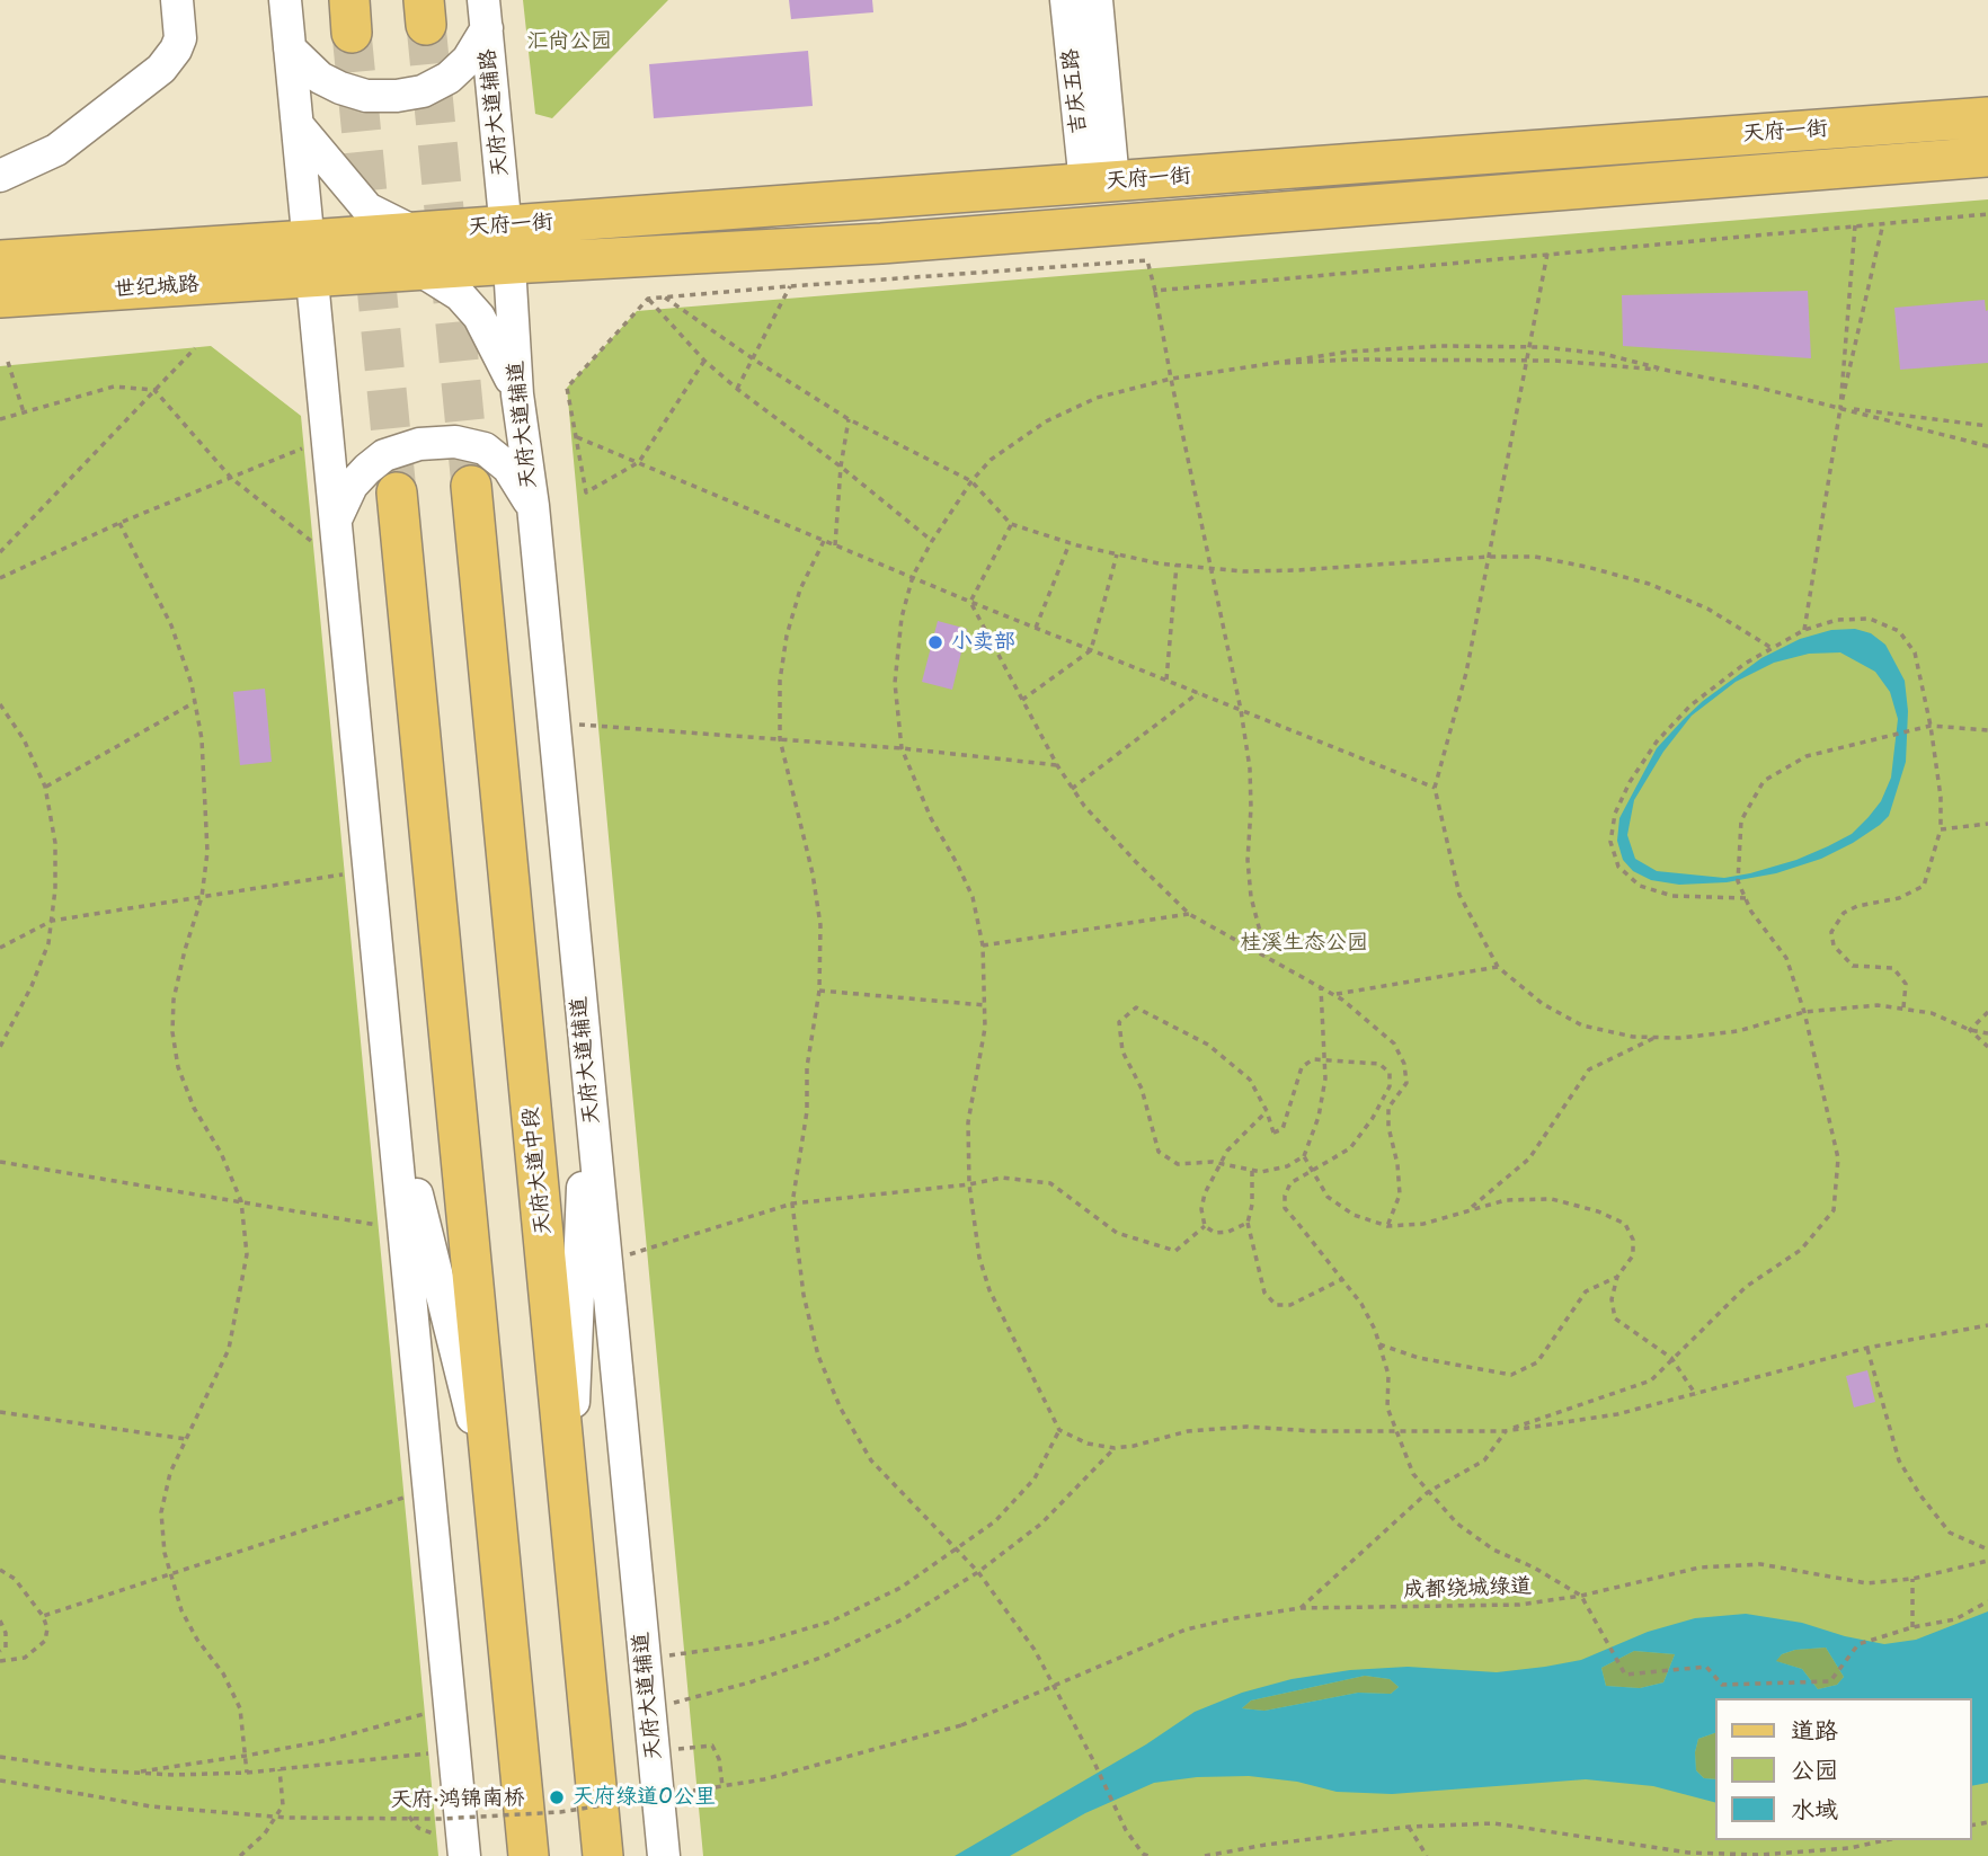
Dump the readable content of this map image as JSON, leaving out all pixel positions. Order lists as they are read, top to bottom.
{
  "streets": {
    "main road": ["天府一街", "世纪城路", "天府大道中段"],
    "street": ["吉庆五路", "天府大道辅路", "天府大道辅道"],
    "path": ["成都绕城绿道", "天府·鸿锦南桥"]
  },
  "crossings": [
    ["吉庆五路", "天府一街"],
    ["天府大道辅路", "天府一街"],
    ["天府大道辅路", "天府大道辅道"],
    ["天府一街", "世纪城路"],
    ["天府一街", "天府大道辅道"],
    ["成都绕城绿道", "天府·鸿锦南桥"]
  ],
  "parks": ["汇尚公园", "桂溪生态公园"],
  "places": ["小卖部", "天府绿道0公里"],
  "legend": ["道路", "公园", "水域"]
}
